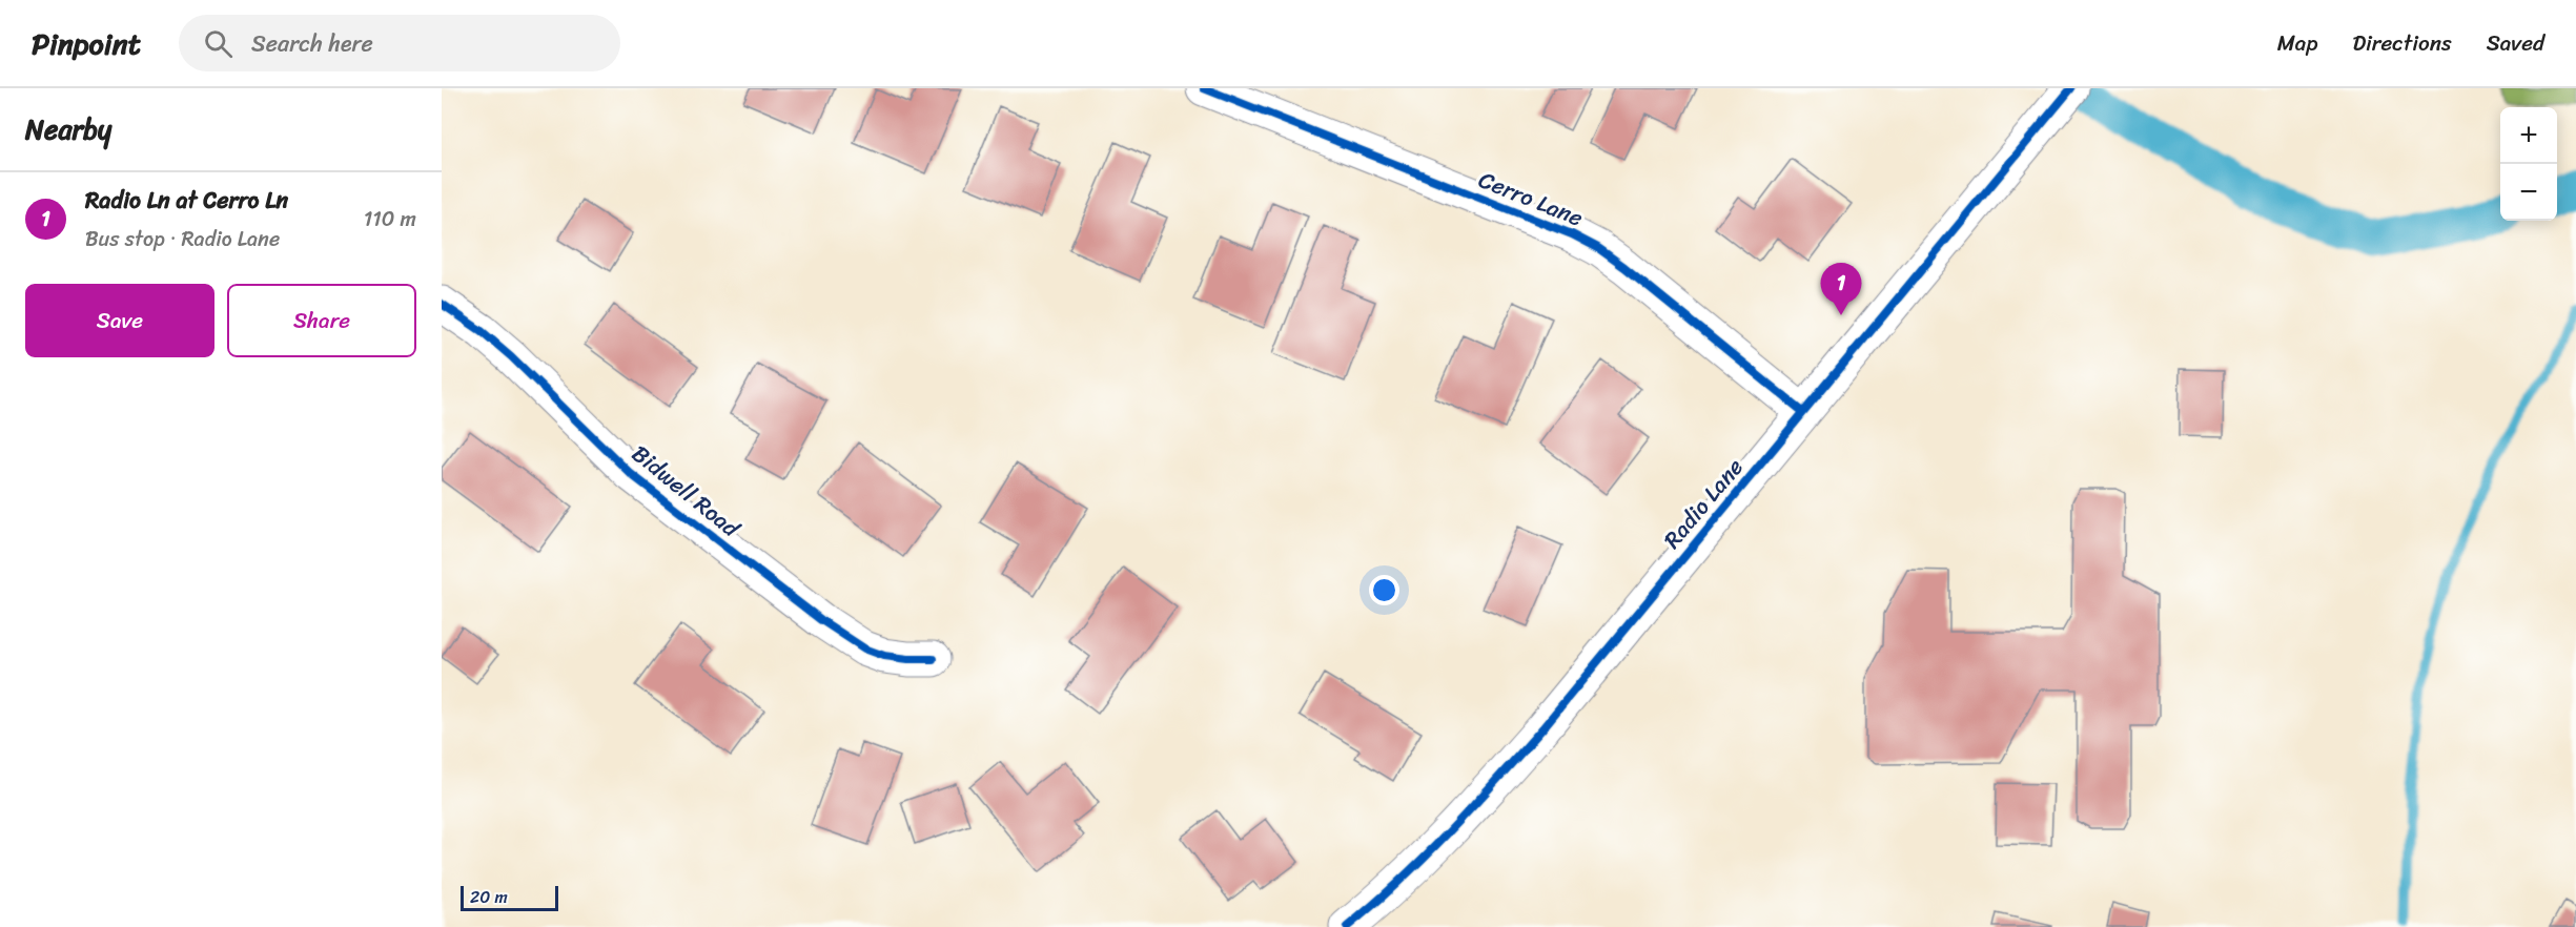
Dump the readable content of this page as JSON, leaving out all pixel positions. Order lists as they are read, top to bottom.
{
  "streets": {
    "street": ["Cerro Lane", "Bidwell Road", "Radio Lane"]
  },
  "crossings": [
    ["Cerro Lane", "Radio Lane"]
  ],
  "scale_bar": "20 m",
  "page": {
    "header": "Pinpoint",
    "search": "Search here",
    "nav": ["Map", "Directions", "Saved"],
    "heading": "Nearby",
    "map_buttons": ["+", "−"],
    "list": [
      {
        "mark": "1",
        "name": "Radio Ln at Cerro Ln",
        "note": "Bus stop · Radio Lane",
        "value": "110 m"
      }
    ],
    "pins": "1",
    "buttons": ["Save", "Share"],
    "scale": "20 m"
  }
}
